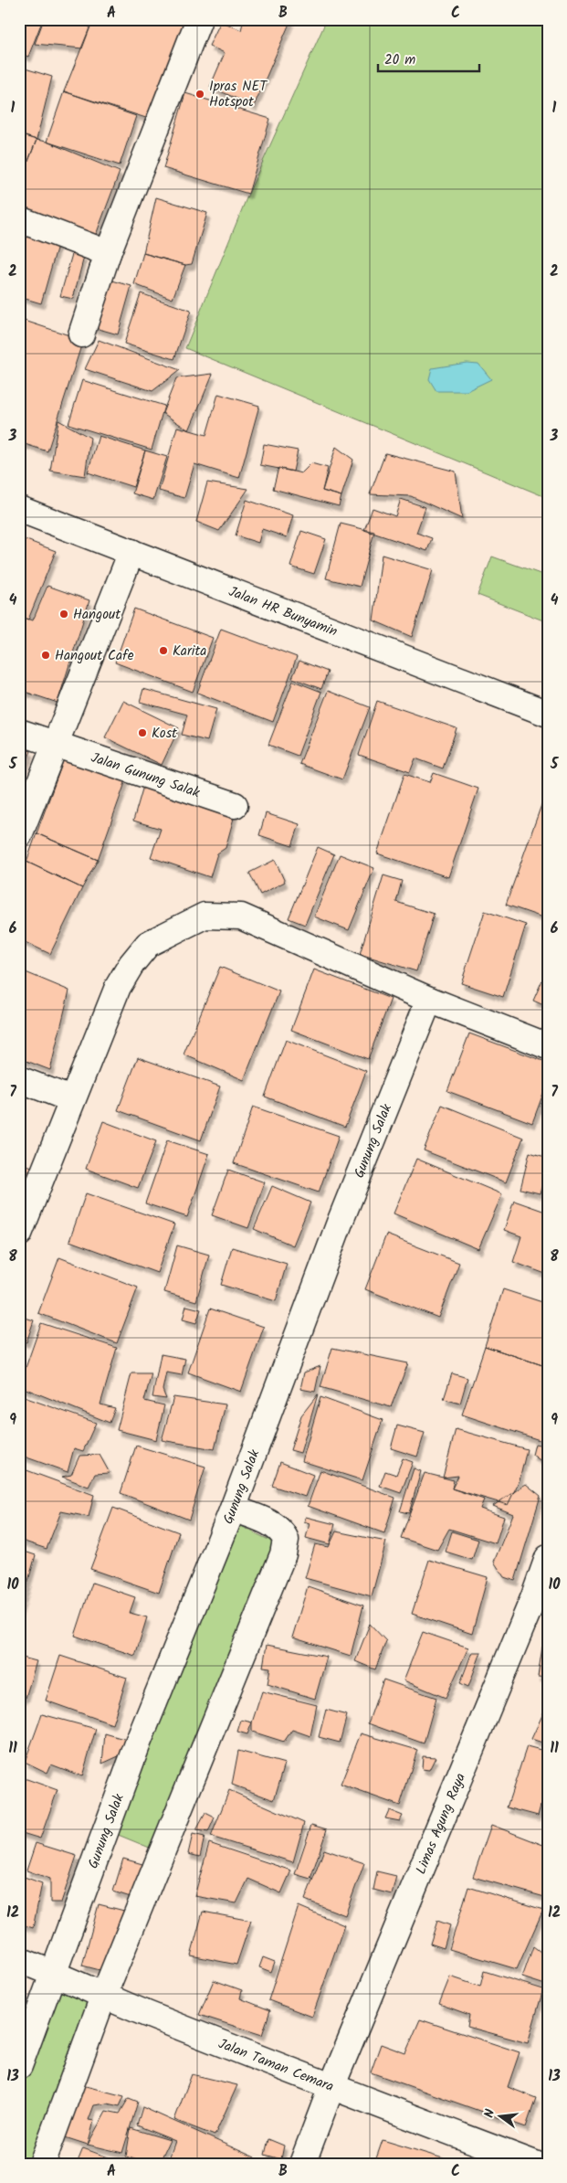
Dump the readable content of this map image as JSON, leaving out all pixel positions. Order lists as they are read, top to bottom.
{
  "streets": {
    "street": [
      "Jalan HR Bunyamin",
      "Jalan Gunung Salak",
      "Gunung Salak",
      "Limas Agung Raya",
      "Jalan Taman Cemara"
    ]
  },
  "crossings": [
    ["Gunung Salak", "Jalan Taman Cemara"],
    ["Limas Agung Raya", "Jalan Taman Cemara"]
  ],
  "places": [
    "Ipras NET Hotspot",
    "Hangout",
    "Karita",
    "Hangout Cafe",
    "Kost"
  ],
  "scale_bar": "20 m",
  "north": "left",
  "grid": {
    "columns": ["A", "B", "C"],
    "rows": [
      "1",
      "2",
      "3",
      "4",
      "5",
      "6",
      "7",
      "8",
      "9",
      "10",
      "11",
      "12",
      "13"
    ]
  }
}
